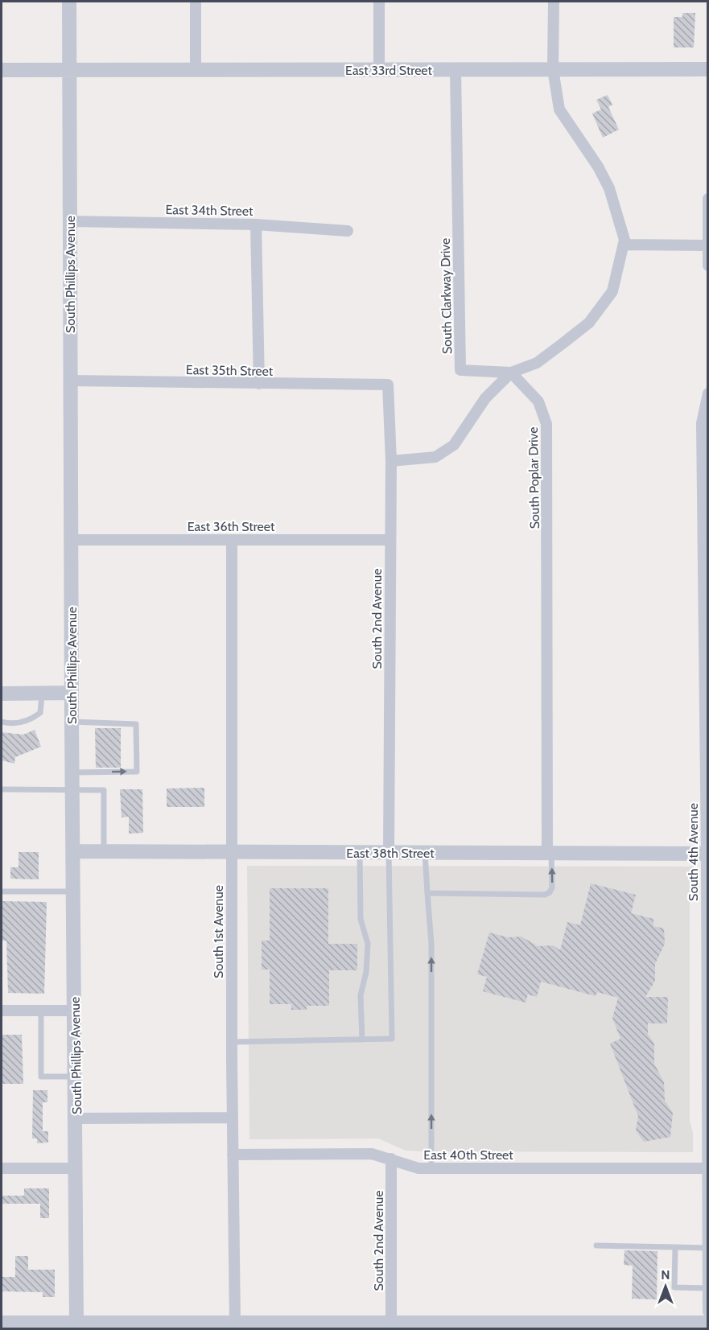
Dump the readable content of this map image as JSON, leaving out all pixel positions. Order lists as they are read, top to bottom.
{
  "streets": {
    "street": [
      "East 33rd Street",
      "East 34th Street",
      "South Phillips Avenue",
      "South Clarkway Drive",
      "East 35th Street",
      "South Poplar Drive",
      "East 36th Street",
      "South 2nd Avenue",
      "South 4th Avenue",
      "East 38th Street",
      "South 1st Avenue",
      "East 40th Street"
    ]
  },
  "crossings": [
    ["East 33rd Street", "South Phillips Avenue"],
    ["East 33rd Street", "South Clarkway Drive"],
    ["East 34th Street", "South Phillips Avenue"],
    ["South Phillips Avenue", "East 35th Street"],
    ["South Phillips Avenue", "East 36th Street"],
    ["South Phillips Avenue", "East 38th Street"],
    ["South Clarkway Drive", "South Poplar Drive"],
    ["East 35th Street", "South 2nd Avenue"],
    ["South Poplar Drive", "East 38th Street"],
    ["East 36th Street", "South 2nd Avenue"],
    ["East 36th Street", "South 1st Avenue"],
    ["South 2nd Avenue", "East 38th Street"],
    ["South 2nd Avenue", "East 40th Street"],
    ["South 4th Avenue", "East 38th Street"],
    ["South 4th Avenue", "East 40th Street"],
    ["East 38th Street", "South 1st Avenue"],
    ["South 1st Avenue", "East 40th Street"]
  ],
  "north": "top"
}
